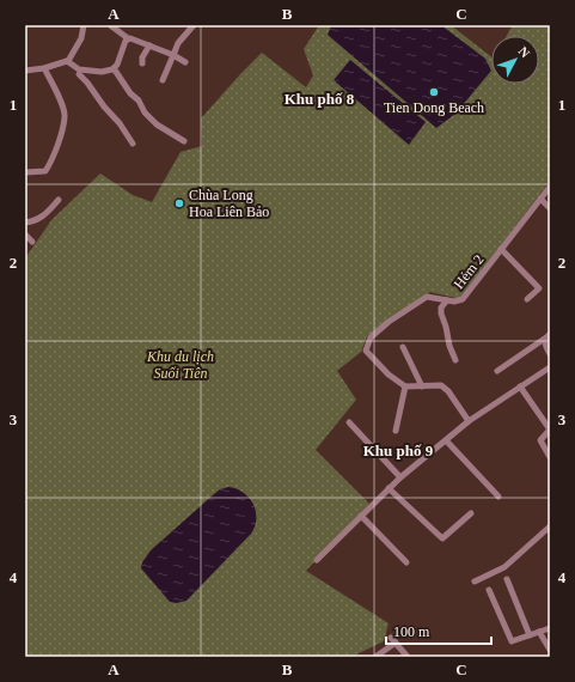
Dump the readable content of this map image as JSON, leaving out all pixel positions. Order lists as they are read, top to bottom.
{
  "streets": {
    "street": ["Hẻm 2"]
  },
  "districts": ["Khu phố 8", "Khu phố 9"],
  "parks": ["Khu du lịch Suối Tiên"],
  "places": ["Tien Dong Beach", "Chùa Long Hoa Liên Bảo"],
  "scale_bar": "100 m",
  "north": "top right",
  "grid": {
    "columns": ["A", "B", "C"],
    "rows": [
      "1",
      "2",
      "3",
      "4"
    ]
  }
}
